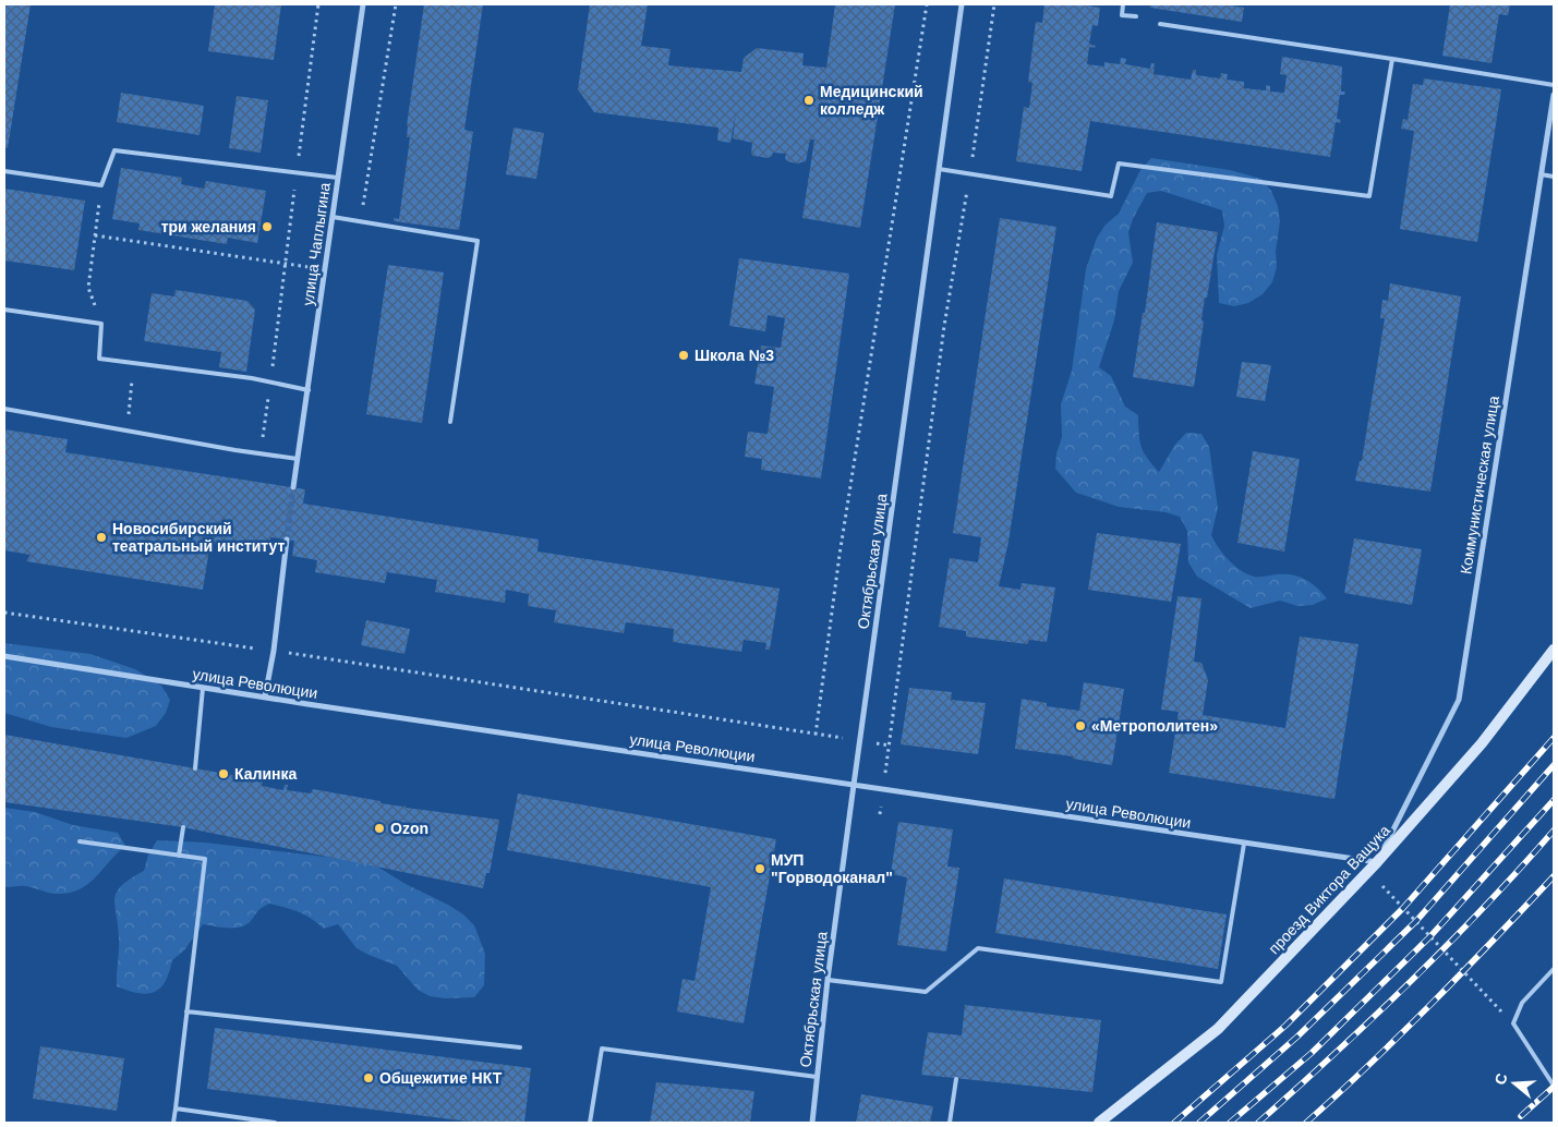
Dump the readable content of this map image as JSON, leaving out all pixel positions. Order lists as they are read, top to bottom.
{
  "streets": {
    "street": [
      "улица Чаплыгина",
      "Коммунистическая улица",
      "Октябрьская улица",
      "улица Революции",
      "проезд Виктора Ващука"
    ]
  },
  "crossings": [
    ["Коммунистическая улица", "улица Революции"],
    ["Коммунистическая улица", "проезд Виктора Ващука"],
    ["Октябрьская улица", "улица Революции"],
    ["улица Революции", "проезд Виктора Ващука"]
  ],
  "places": [
    "Медицинский колледж",
    "три желания",
    "Школа №3",
    "Новосибирский театральный институт",
    "«Метрополитен»",
    "Калинка",
    "Ozon",
    "МУП \"Горводоканал\"",
    "Общежитие НКТ"
  ],
  "north": "left"
}
